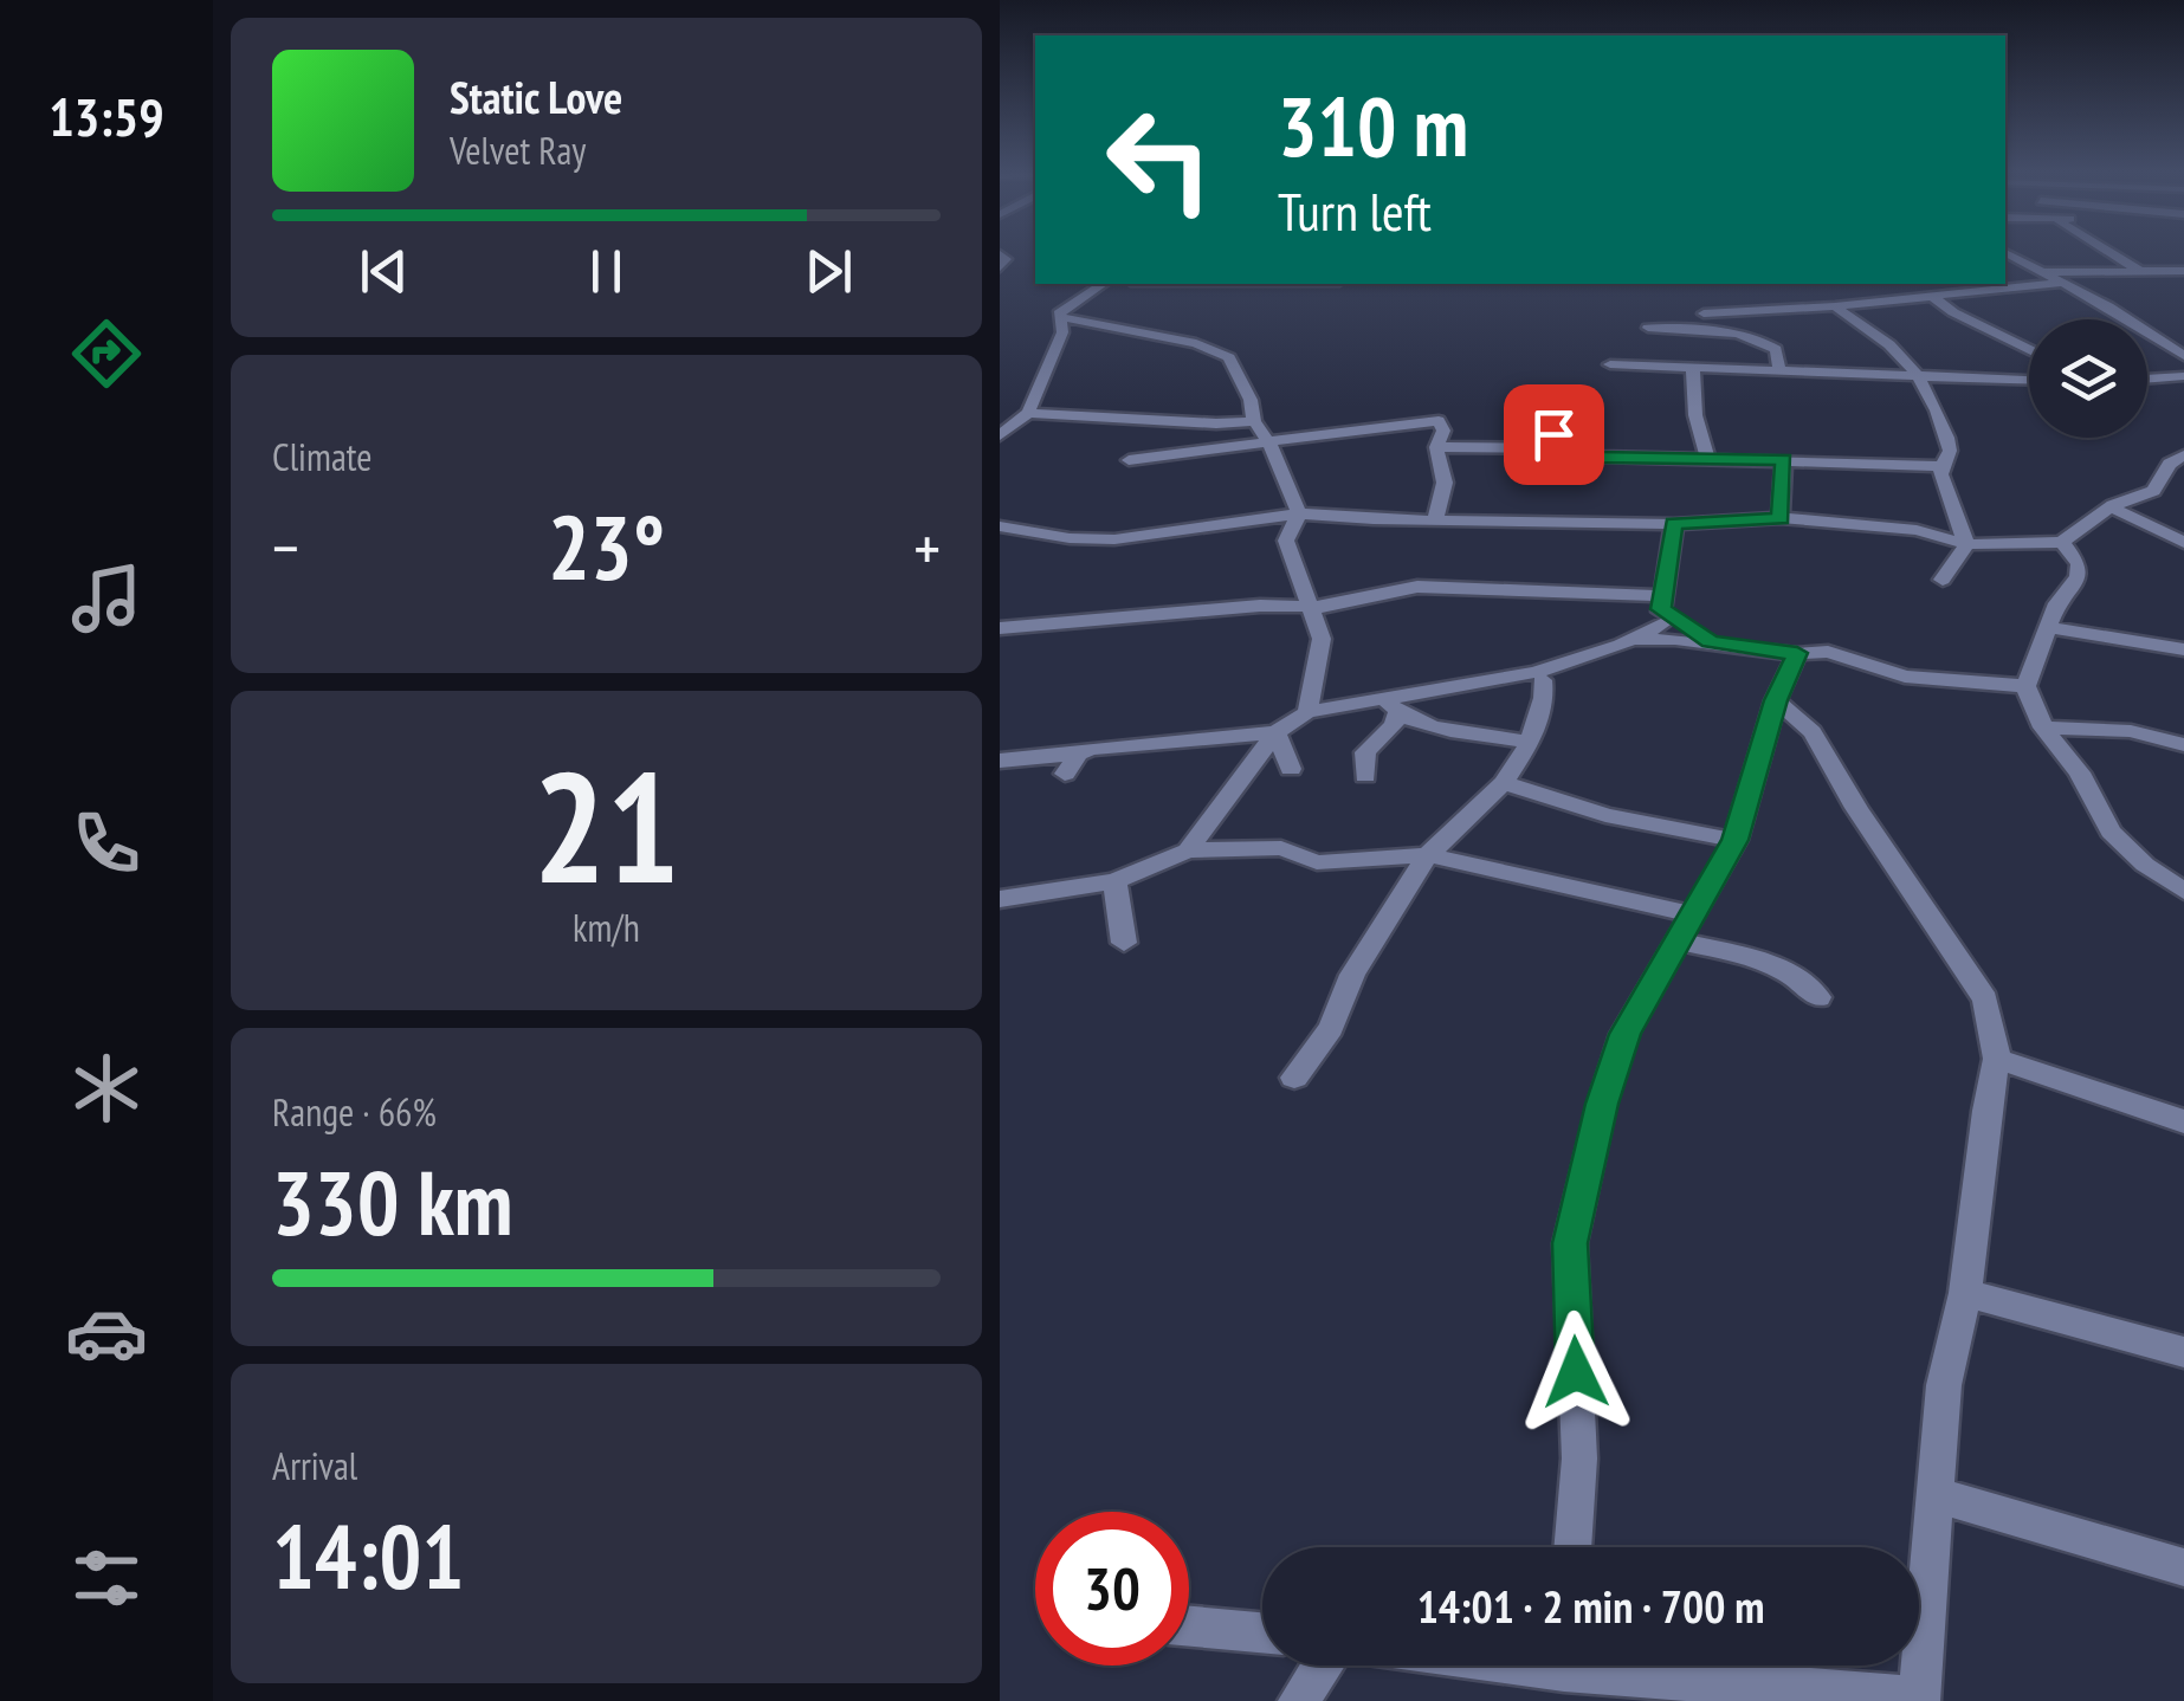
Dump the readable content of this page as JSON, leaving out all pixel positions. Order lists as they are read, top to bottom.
{
  "page": {
    "tabs": "13:59",
    "turn": ["310 m", "Turn left"],
    "song": ["Static Love", "Velvet Ray"],
    "tile": [
      "Climate",
      ["21", "km/h"],
      ["Range · 66%", "330 km"],
      ["Arrival", "14:01"]
    ],
    "heat": ["−", "23°", "+"],
    "limit": "30",
    "trip": "14:01 · 2 min · 700 m"
  }
}
